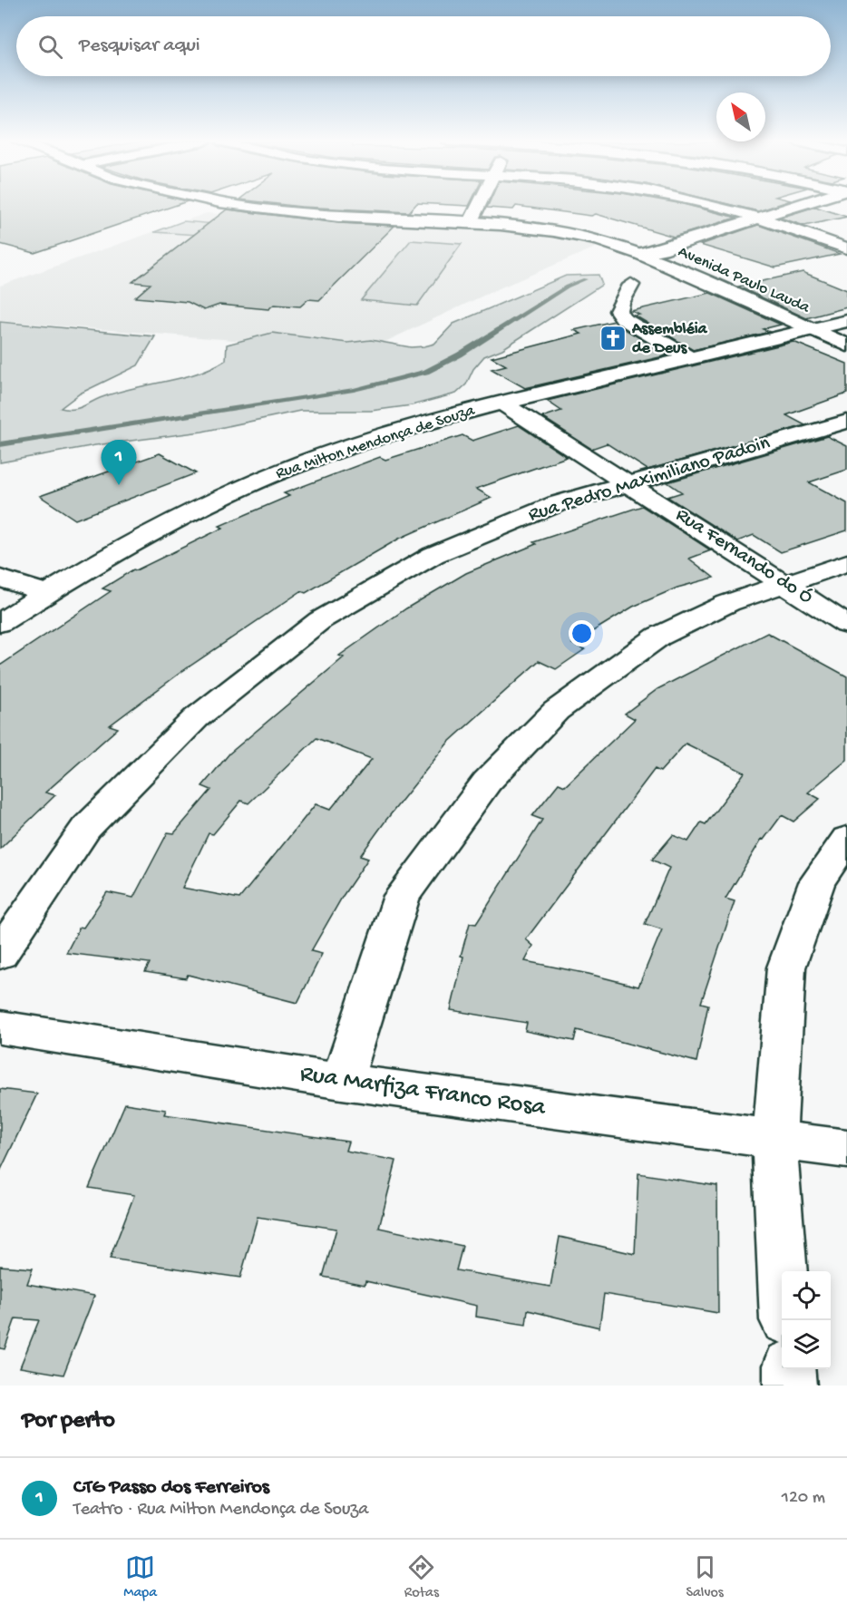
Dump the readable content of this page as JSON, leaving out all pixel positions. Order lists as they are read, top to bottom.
{
  "streets": {
    "street": [
      "Avenida Paulo Lauda",
      "Rua Milton Mendonça de Souza",
      "Rua Pedro Maximiliano Padoin",
      "Rua Fernando do Ó",
      "Rua Marfiza Franco Rosa"
    ]
  },
  "crossings": [
    ["Avenida Paulo Lauda", "Rua Milton Mendonça de Souza"],
    ["Rua Milton Mendonça de Souza", "Rua Fernando do Ó"],
    ["Rua Pedro Maximiliano Padoin", "Rua Fernando do Ó"]
  ],
  "places": {
    "church": ["Assembléia de Deus"]
  },
  "north": "top left",
  "page": {
    "search": "Pesquisar aqui",
    "pins": "1",
    "heading": "Por perto",
    "list": [
      {
        "mark": "1",
        "name": "CTG Passo dos Ferreiros",
        "note": "Teatro · Rua Milton Mendonça de Souza",
        "value": "120 m"
      }
    ],
    "nav": ["Mapa", "Rotas", "Salvos"]
  }
}
